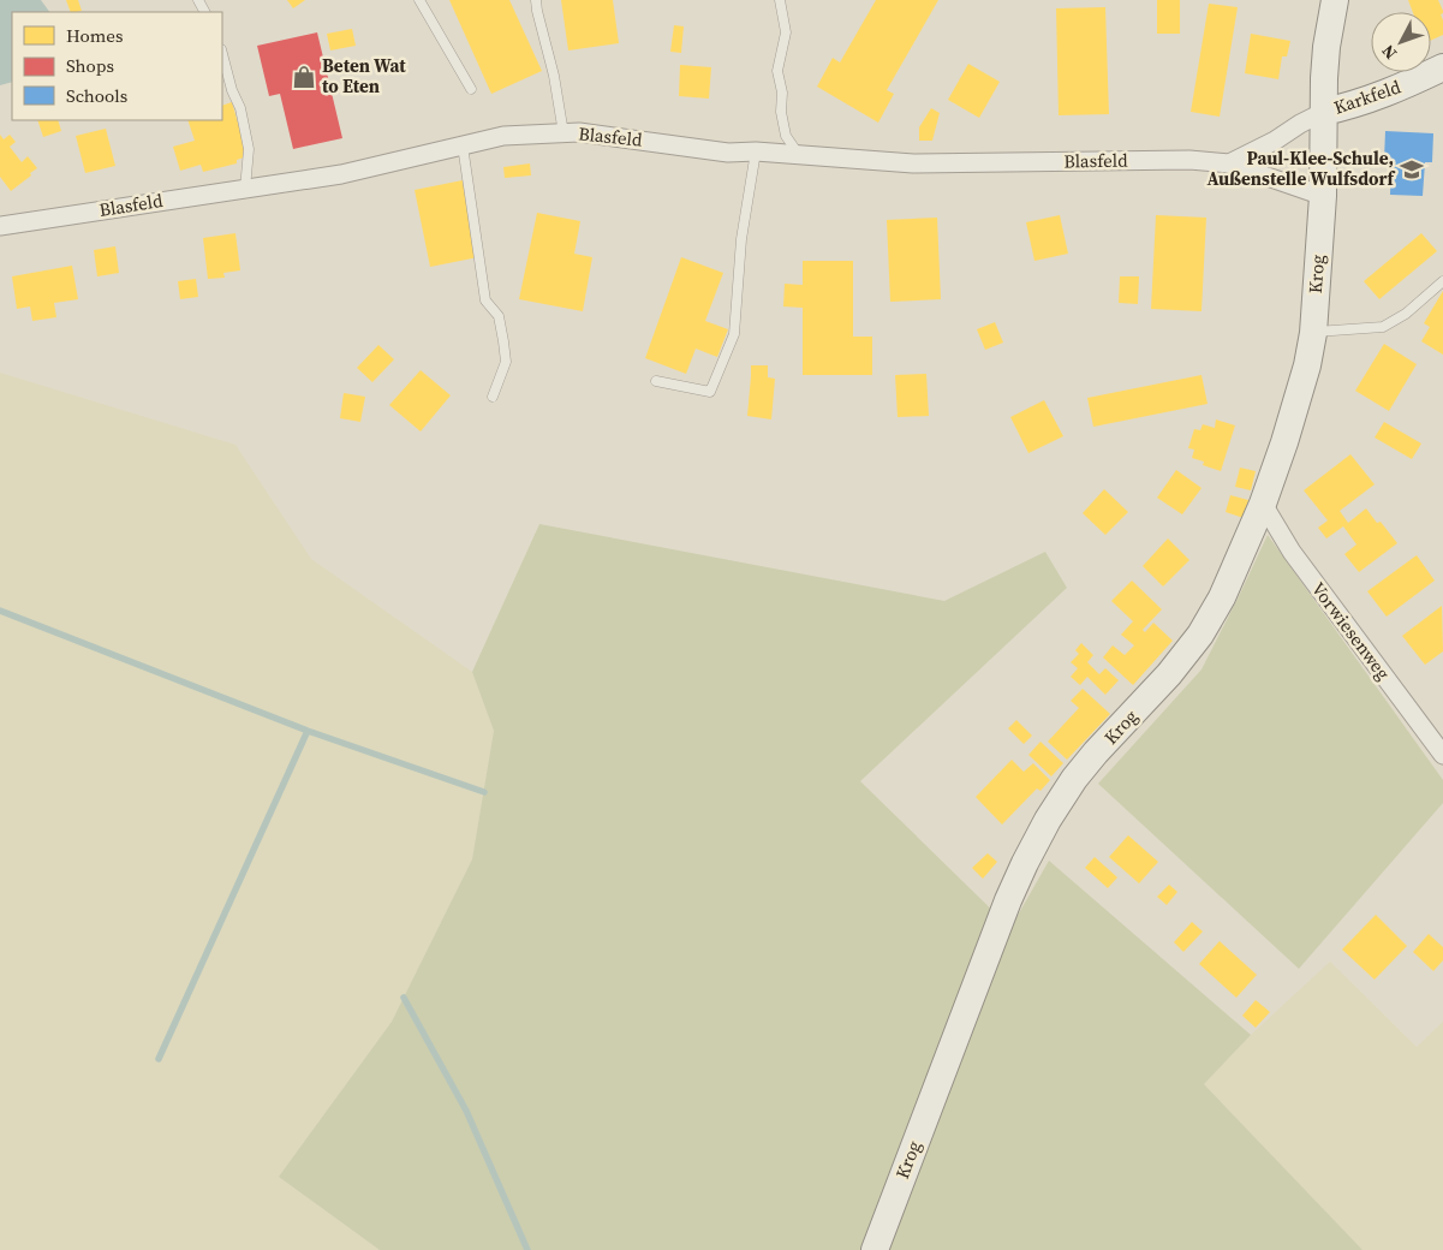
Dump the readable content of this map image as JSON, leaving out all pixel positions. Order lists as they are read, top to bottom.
{
  "streets": {
    "street": [
      "Karkfeld",
      "Blasfeld",
      "Krog",
      "Vorwiesenweg"
    ]
  },
  "crossings": [
    ["Karkfeld", "Blasfeld"],
    ["Karkfeld", "Krog"],
    ["Blasfeld", "Krog"],
    ["Krog", "Vorwiesenweg"]
  ],
  "places": {
    "shop": ["Beten Wat to Eten"],
    "school or university": ["Paul-Klee-Schule, Außenstelle Wulfsdorf"]
  },
  "legend": ["Homes", "Shops", "Schools"],
  "north": "bottom left"
}
